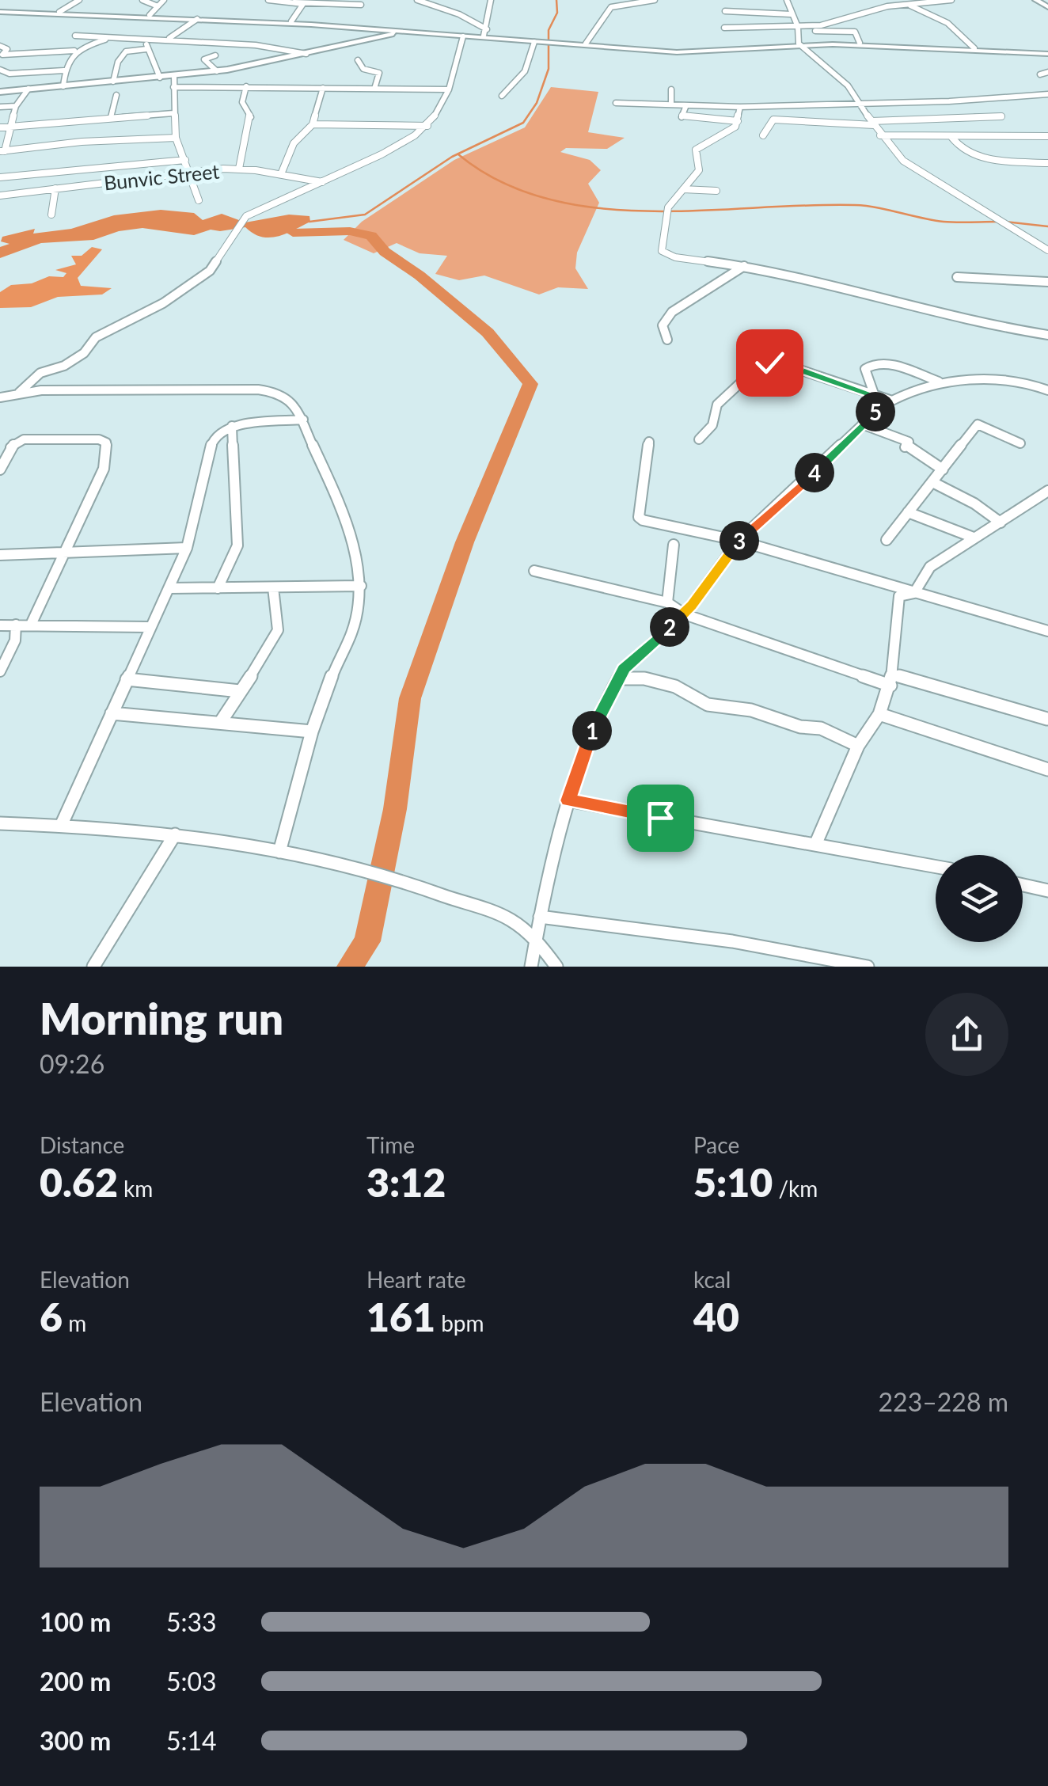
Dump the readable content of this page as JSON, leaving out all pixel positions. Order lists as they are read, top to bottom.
{
  "streets": {
    "street": ["Bunvic Street"]
  },
  "page": {
    "pins": [
      "5",
      "4",
      "3",
      "2",
      "1"
    ],
    "heading": ["Morning run", "09:26"],
    "stats": [
      ["Distance", "0.62 km"],
      ["Time", "3:12"],
      ["Pace", "5:10 /km"],
      ["Elevation", "6 m"],
      ["Heart rate", "161 bpm"],
      ["kcal", "40"]
    ],
    "chart": ["Elevation", "223–228 m"],
    "list": [
      {
        "name": "100 m",
        "note": "5:33"
      },
      {
        "name": "200 m",
        "note": "5:03"
      },
      {
        "name": "300 m",
        "note": "5:14"
      }
    ]
  }
}
